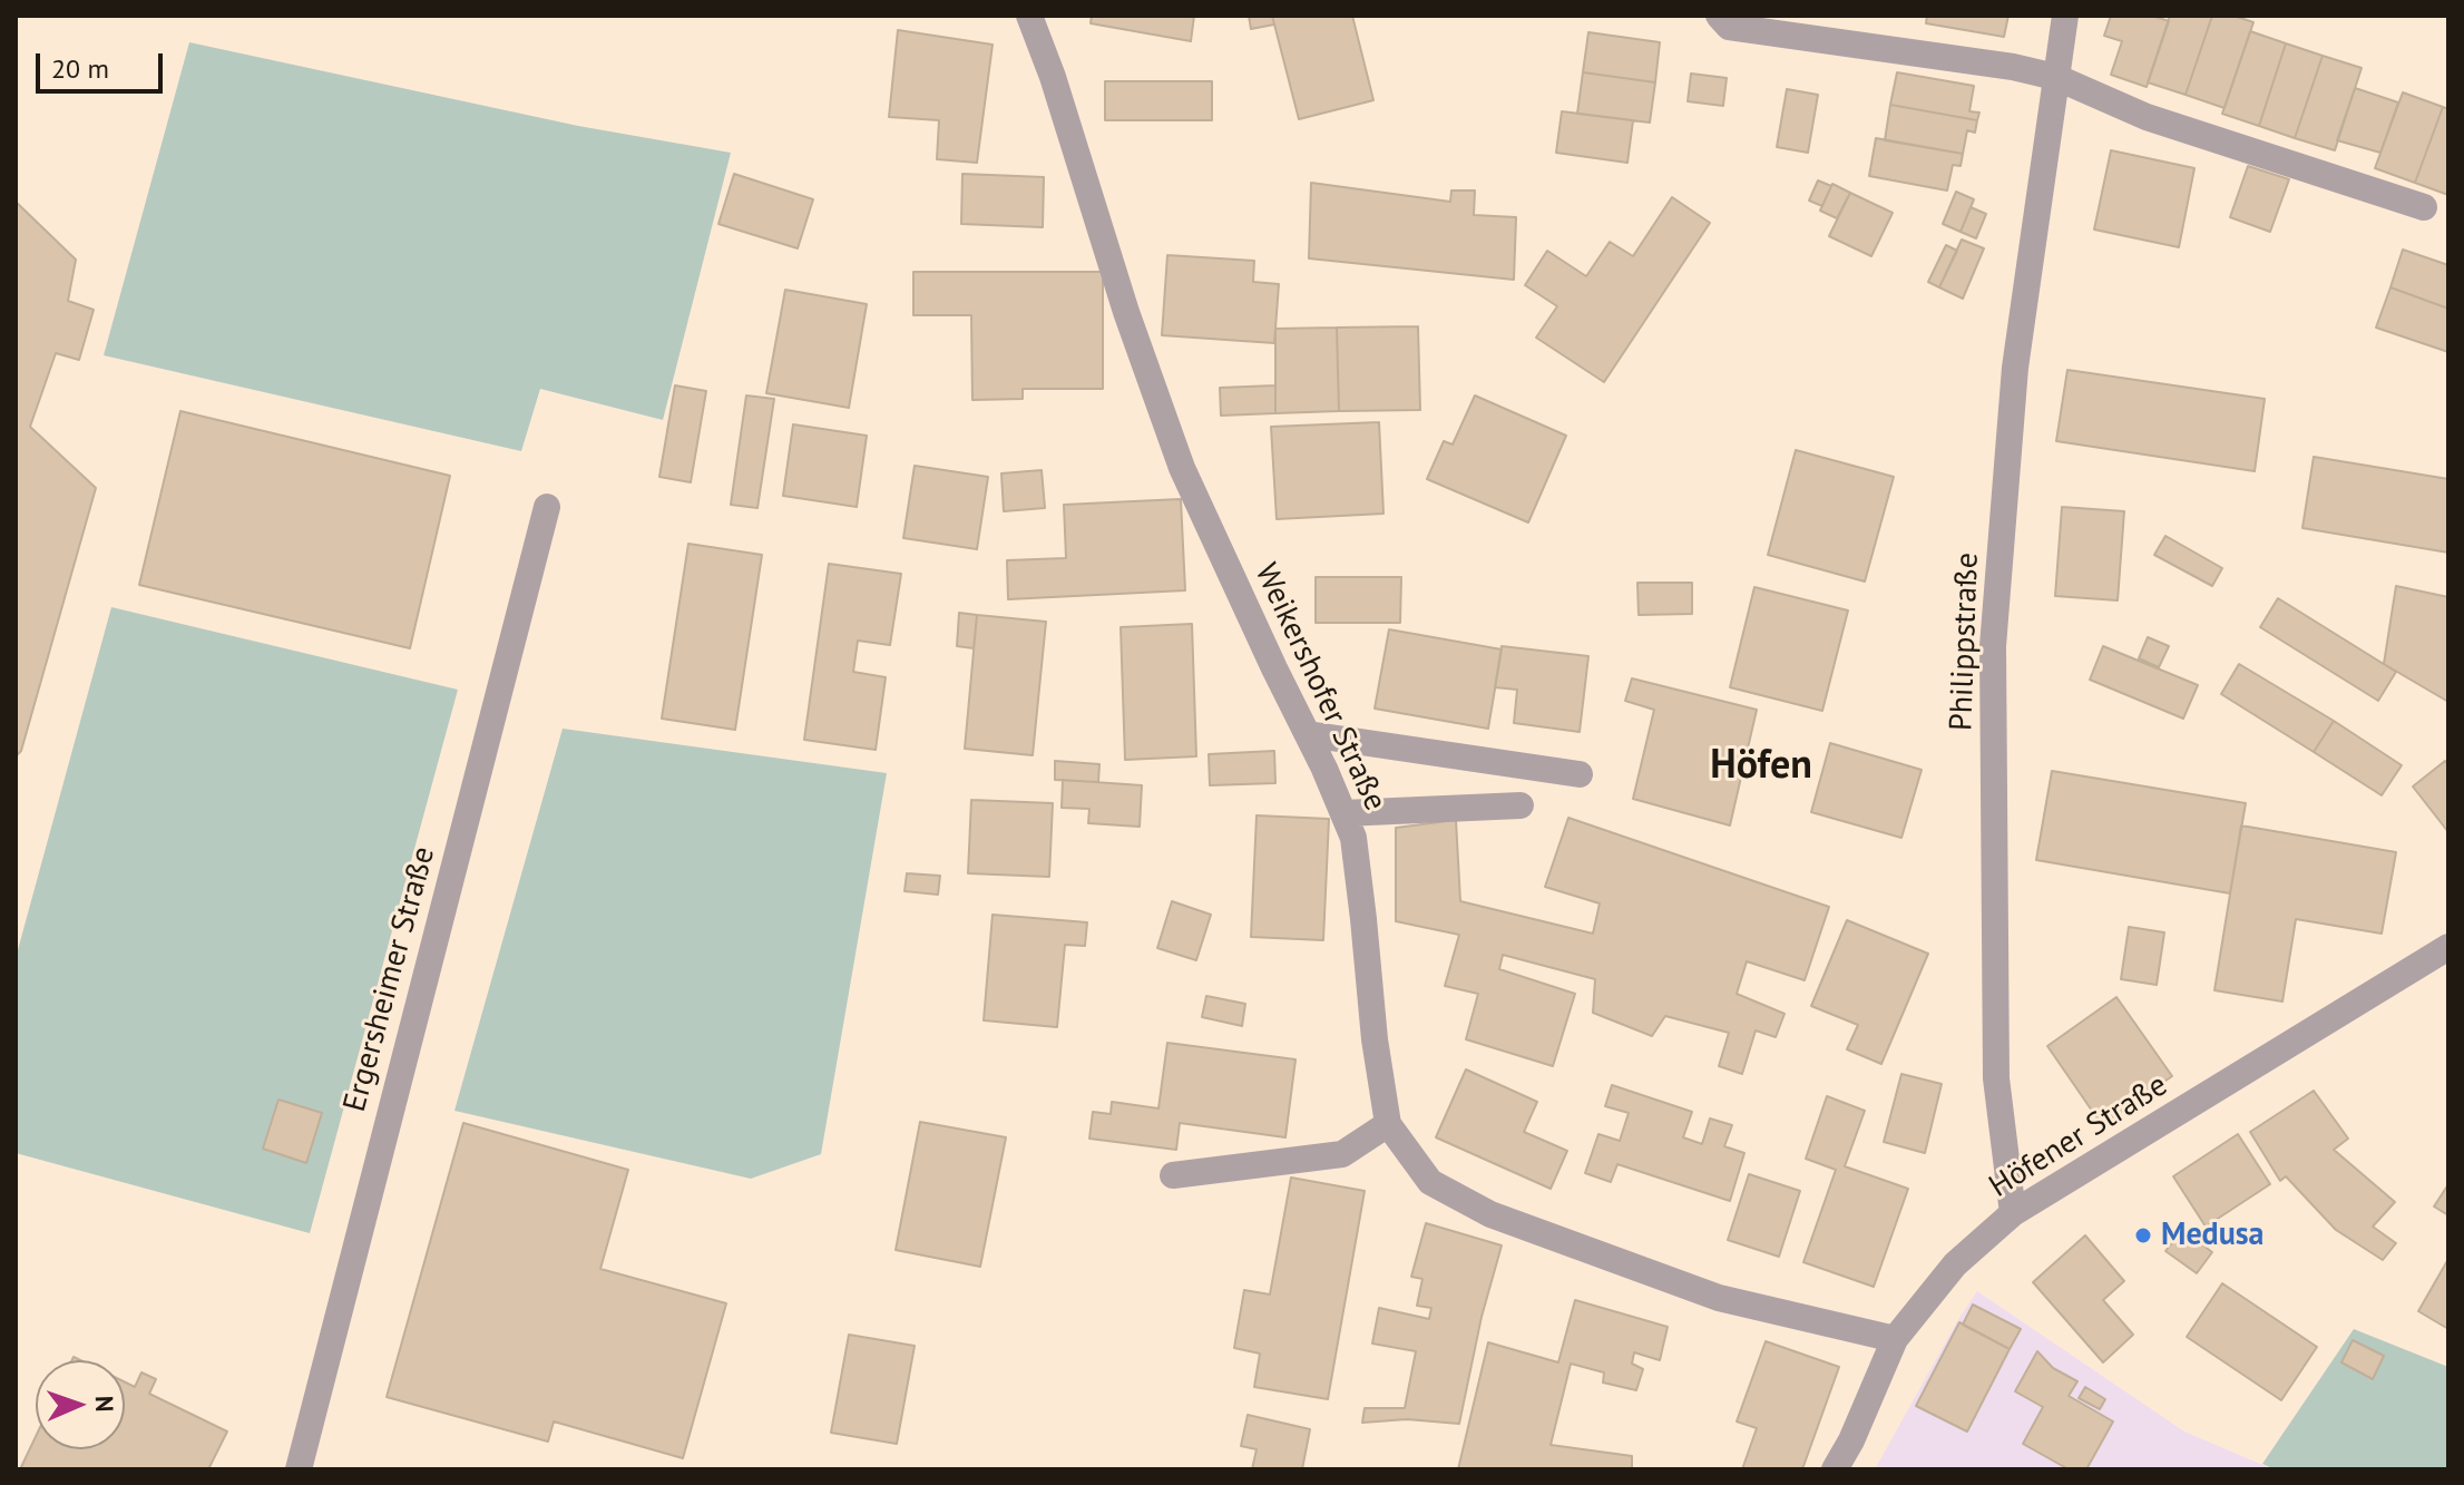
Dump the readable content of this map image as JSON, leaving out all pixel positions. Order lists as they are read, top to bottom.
{
  "streets": {
    "street": [
      "Philippstraße",
      "Weikershofer Straße",
      "Ergersheimer Straße",
      "Höfener Straße"
    ]
  },
  "crossings": [
    ["Philippstraße", "Höfener Straße"],
    ["Weikershofer Straße", "Höfener Straße"]
  ],
  "districts": ["Höfen"],
  "places": ["Medusa"],
  "scale_bar": "20 m",
  "north": "right"
}
